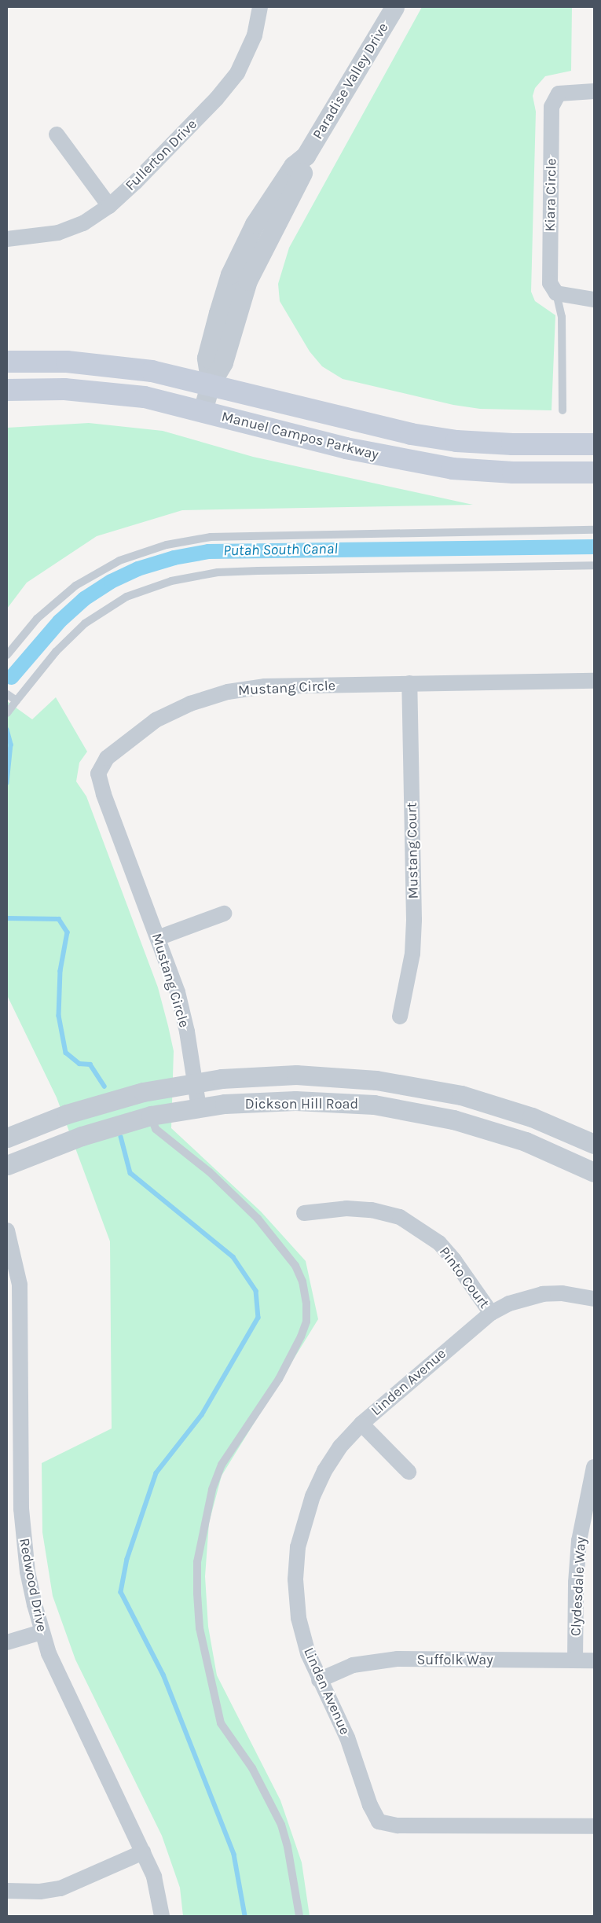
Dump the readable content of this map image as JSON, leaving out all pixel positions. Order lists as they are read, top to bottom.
{
  "streets": {
    "main road": ["Manuel Campos Parkway"],
    "street": [
      "Paradise Valley Drive",
      "Fullerton Drive",
      "Kiara Circle",
      "Mustang Circle",
      "Mustang Court",
      "Dickson Hill Road",
      "Pinto Court",
      "Linden Avenue",
      "Redwood Drive",
      "Clydesdale Way",
      "Suffolk Way"
    ]
  },
  "crossings": [
    ["Paradise Valley Drive", "Manuel Campos Parkway"],
    ["Mustang Circle", "Mustang Court"],
    ["Mustang Circle", "Dickson Hill Road"],
    ["Pinto Court", "Linden Avenue"],
    ["Linden Avenue", "Suffolk Way"],
    ["Clydesdale Way", "Suffolk Way"]
  ],
  "water": ["Putah South Canal"]
}
